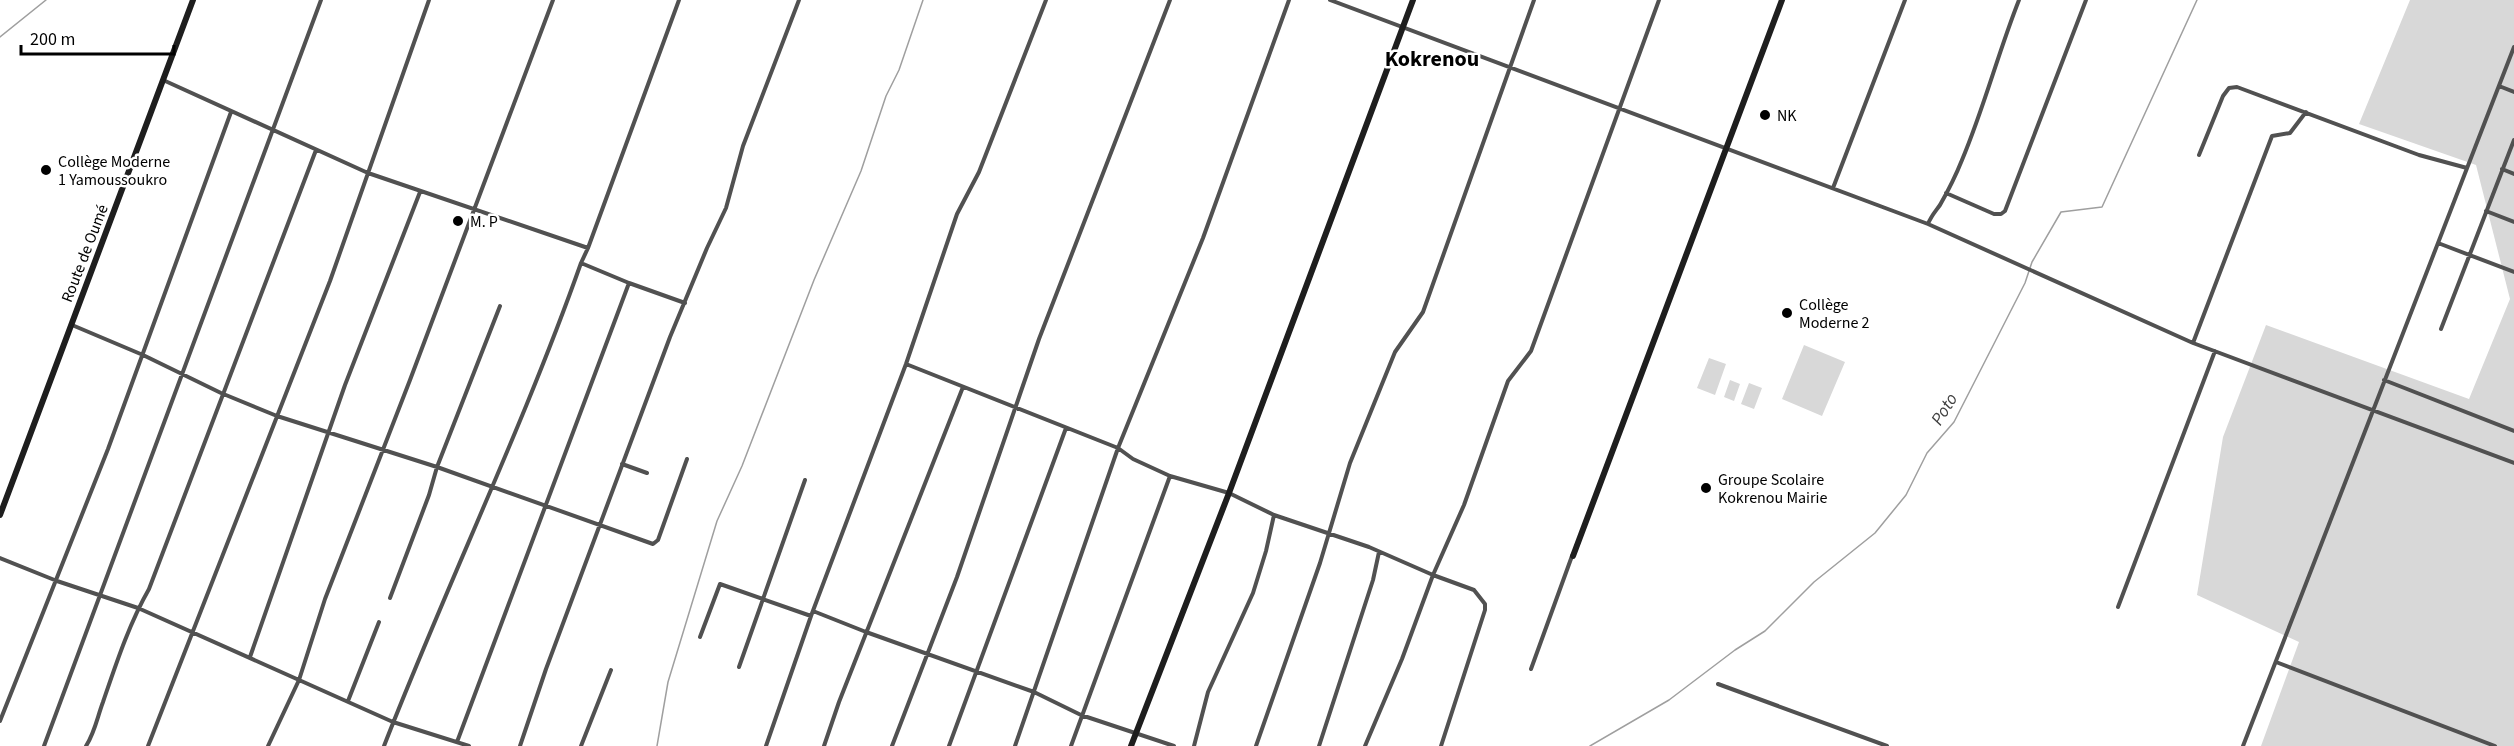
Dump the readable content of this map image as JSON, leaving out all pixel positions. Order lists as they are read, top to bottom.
{
  "streets": {
    "street": ["Route de Oumé"]
  },
  "districts": ["Kokrenou"],
  "water": ["Poto"],
  "places": [
    "NK",
    "Collège Moderne 1 Yamoussoukro",
    "M. P",
    "Collège Moderne 2",
    "Groupe Scolaire Kokrenou Mairie"
  ],
  "scale_bar": "200 m"
}
